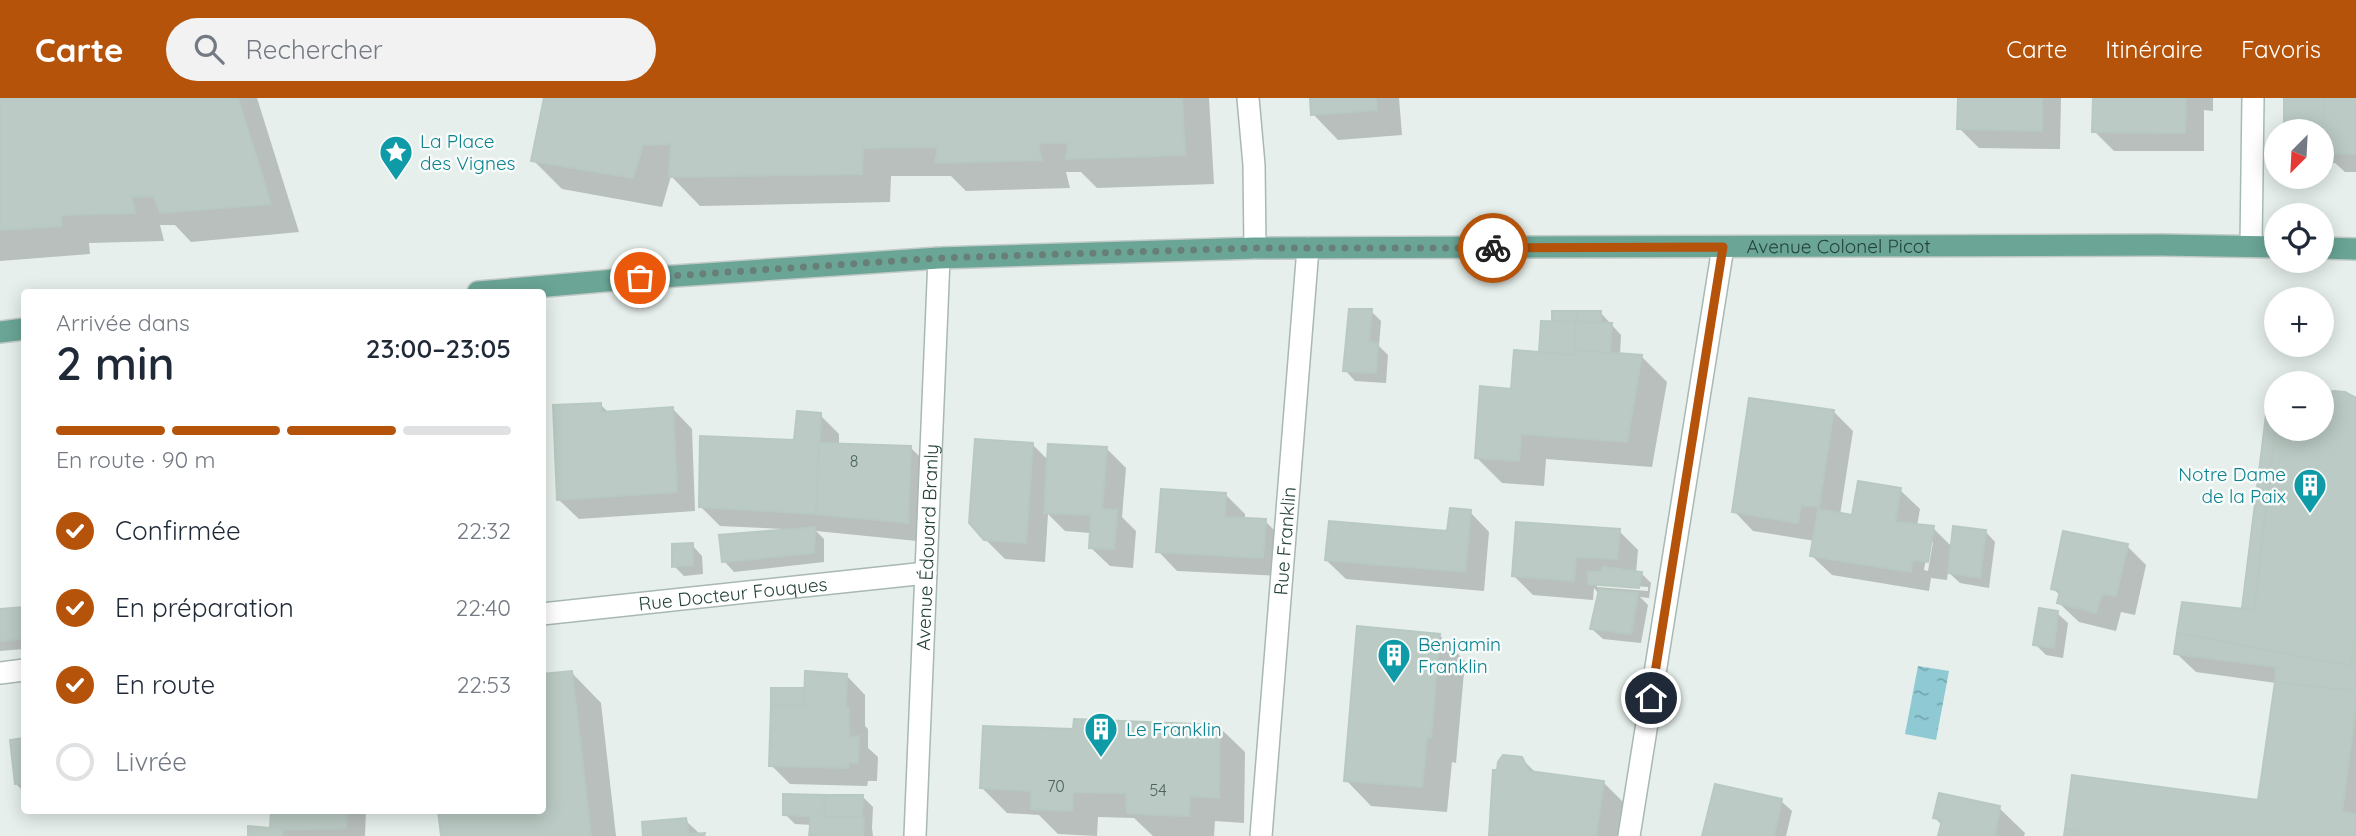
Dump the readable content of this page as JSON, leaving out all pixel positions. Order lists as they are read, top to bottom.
{
  "streets": {
    "main road": ["Avenue Colonel Picot"],
    "street": ["Rue Franklin", "Avenue Édouard Branly", "Rue Docteur Fouques"]
  },
  "crossings": [
    ["Avenue Colonel Picot", "Rue Franklin"],
    ["Avenue Colonel Picot", "Avenue Édouard Branly"],
    ["Avenue Édouard Branly", "Rue Docteur Fouques"]
  ],
  "places": {
    "place": ["La Place des Vignes"],
    "building": ["Notre Dame de la Paix", "Benjamin Franklin", "Le Franklin"]
  },
  "house_numbers": ["8", "70", "54"],
  "north": "bottom left",
  "page": {
    "header": "Carte",
    "search": "Rechercher",
    "nav": ["Carte", "Itinéraire", "Favoris"],
    "map_buttons": ["+", "−"],
    "heading": ["2 min", "Arrivée dans", "23:00–23:05"],
    "bar": "En route · 90 m",
    "list": [
      ["Confirmée", "22:32"],
      ["En préparation", "22:40"],
      ["En route", "22:53"],
      "Livrée"
    ]
  }
}
